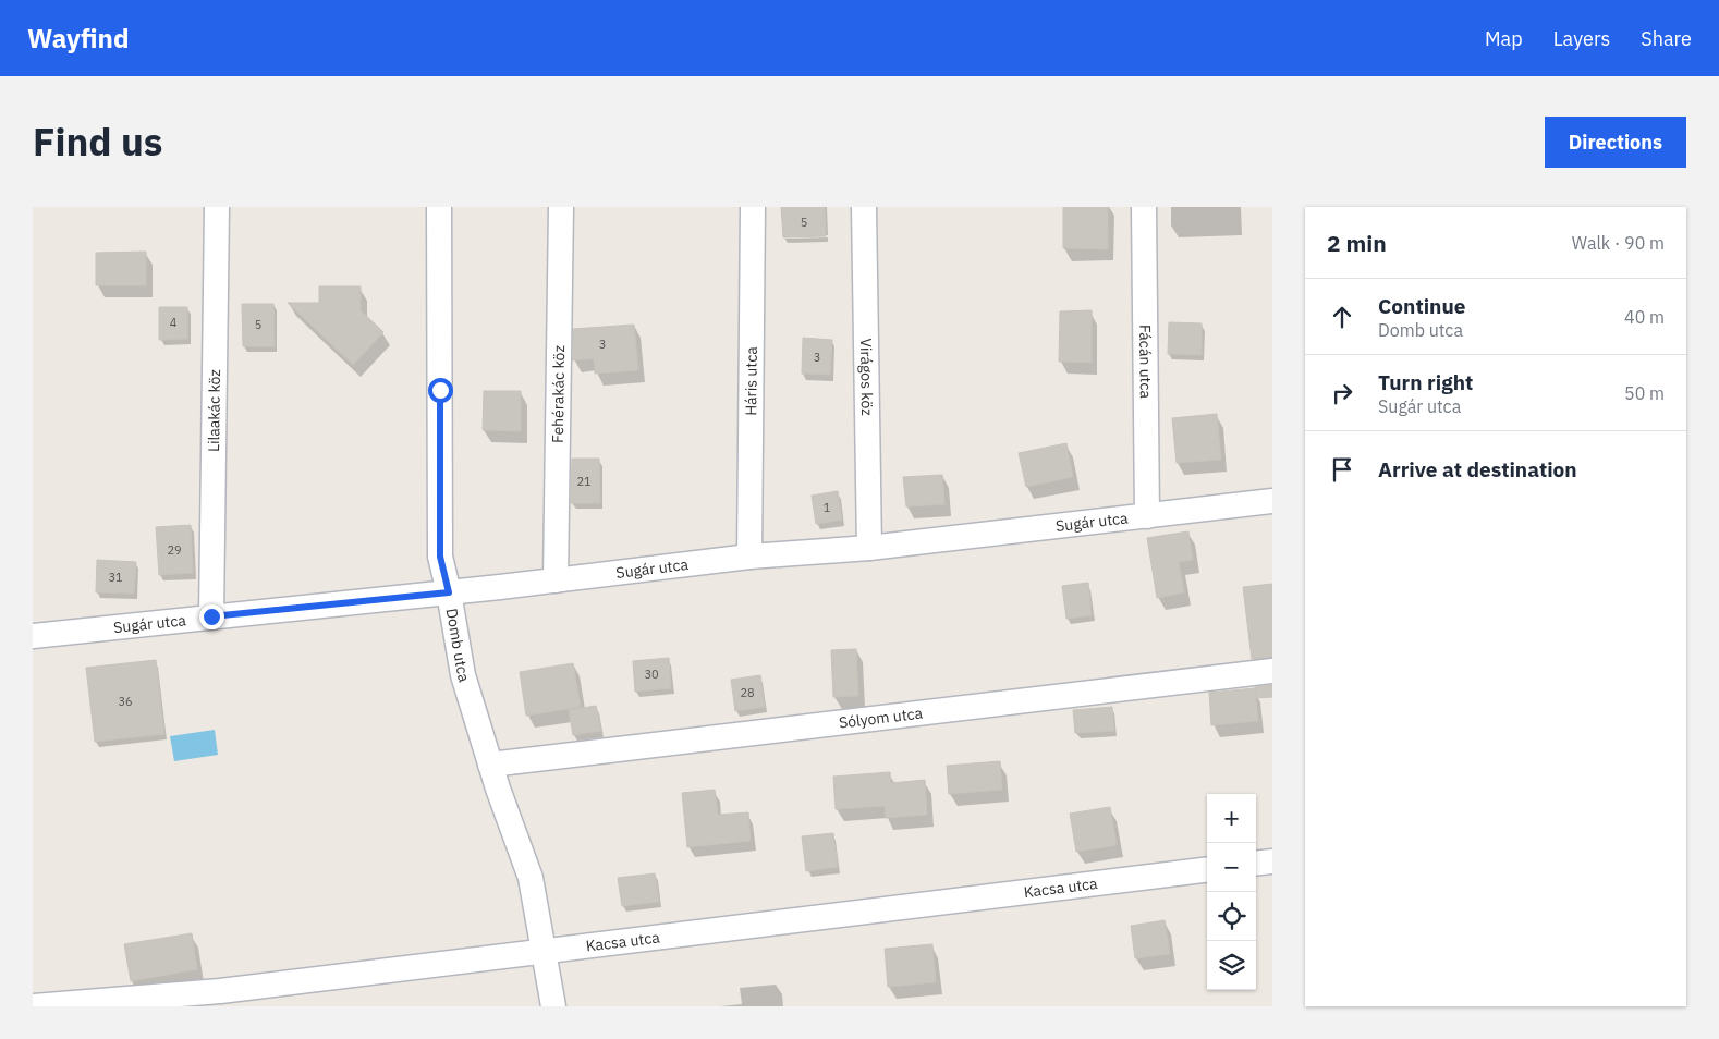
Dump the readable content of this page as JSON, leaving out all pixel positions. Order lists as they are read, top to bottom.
{
  "streets": {
    "street": [
      "Fácán utca",
      "Virágos köz",
      "Háris utca",
      "Fehérakác köz",
      "Lilaakác köz",
      "Sugár utca",
      "Domb utca",
      "Sólyom utca",
      "Kacsa utca"
    ]
  },
  "crossings": [
    ["Fácán utca", "Sugár utca"],
    ["Virágos köz", "Sugár utca"],
    ["Háris utca", "Sugár utca"],
    ["Fehérakác köz", "Sugár utca"],
    ["Lilaakác köz", "Sugár utca"],
    ["Sugár utca", "Domb utca"],
    ["Domb utca", "Sólyom utca"],
    ["Domb utca", "Kacsa utca"]
  ],
  "house_numbers": [
    "5",
    "4",
    "5",
    "3",
    "3",
    "21",
    "1",
    "29",
    "31",
    "30",
    "28",
    "36"
  ],
  "page": {
    "header": "Wayfind",
    "nav": ["Map", "Layers", "Share"],
    "title": "Find us",
    "buttons": "Directions",
    "heading": ["2 min", "Walk · 90 m"],
    "list": [
      ["Continue", "Domb utca", "40 m"],
      ["Turn right", "Sugár utca", "50 m"],
      "Arrive at destination"
    ],
    "map_buttons": ["+", "−"]
  }
}
